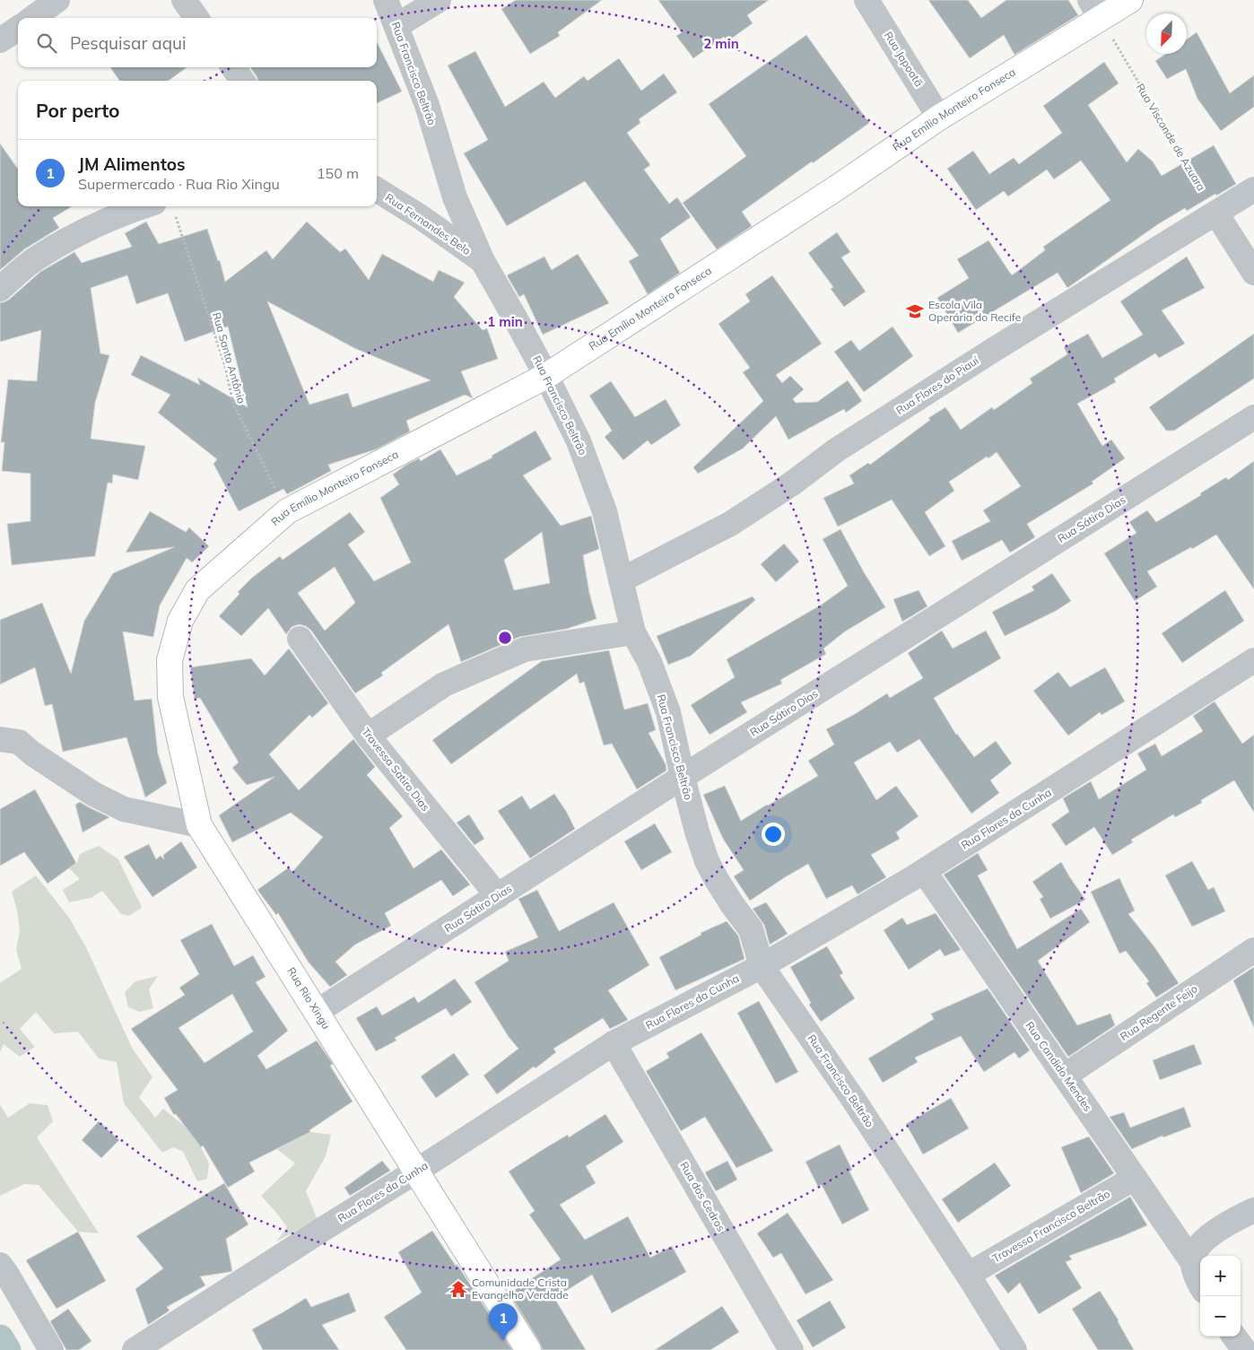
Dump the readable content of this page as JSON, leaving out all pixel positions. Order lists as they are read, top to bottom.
{
  "streets": {
    "main road": ["Rua Emílio Monteiro Fonseca", "Rua Rio Xingu"],
    "street": [
      "Rua Japoatã",
      "Rua Francisco Beltrão",
      "Rua Fernandes Belo",
      "Rua Flores do Piauí",
      "Rua Sátiro Dias",
      "Travessa Satiro Dias",
      "Rua Flores da Cunha",
      "Rua Regente Feijo",
      "Rua Candido Mendes",
      "Rua dos Cedros",
      "Travessa Francisco Beltrão"
    ],
    "path": ["Rua Visconde de Azuara", "Rua Santo Antônio"]
  },
  "crossings": [
    ["Rua Japoatã", "Rua Emílio Monteiro Fonseca"],
    ["Rua Francisco Beltrão", "Rua Emílio Monteiro Fonseca"],
    ["Rua Francisco Beltrão", "Rua Fernandes Belo"],
    ["Rua Francisco Beltrão", "Rua Flores do Piauí"],
    ["Rua Francisco Beltrão", "Rua Sátiro Dias"],
    ["Rua Francisco Beltrão", "Rua Flores da Cunha"],
    ["Rua Francisco Beltrão", "Travessa Francisco Beltrão"],
    ["Rua Emílio Monteiro Fonseca", "Rua Visconde de Azuara"],
    ["Rua Emílio Monteiro Fonseca", "Rua Santo Antônio"],
    ["Rua Emílio Monteiro Fonseca", "Rua Rio Xingu"],
    ["Rua Visconde de Azuara", "Rua Flores do Piauí"],
    ["Rua Sátiro Dias", "Travessa Satiro Dias"],
    ["Rua Sátiro Dias", "Rua Rio Xingu"],
    ["Rua Flores da Cunha", "Rua Rio Xingu"],
    ["Rua Flores da Cunha", "Rua Candido Mendes"],
    ["Rua Flores da Cunha", "Rua dos Cedros"],
    ["Rua Regente Feijo", "Rua Candido Mendes"],
    ["Rua Candido Mendes", "Travessa Francisco Beltrão"]
  ],
  "places": {
    "school or university": ["Escola Vila Operária do Recife"],
    "temple": ["Comunidade Crista Evangelho Verdade"]
  },
  "north": "bottom left",
  "page": {
    "search": "Pesquisar aqui",
    "heading": "Por perto",
    "list": [
      {
        "mark": "1",
        "name": "JM Alimentos",
        "note": "Supermercado · Rua Rio Xingu",
        "value": "150 m"
      }
    ],
    "map_buttons": ["+", "−"],
    "pins": "1"
  },
  "rings": ["2 min", "1 min"]
}
